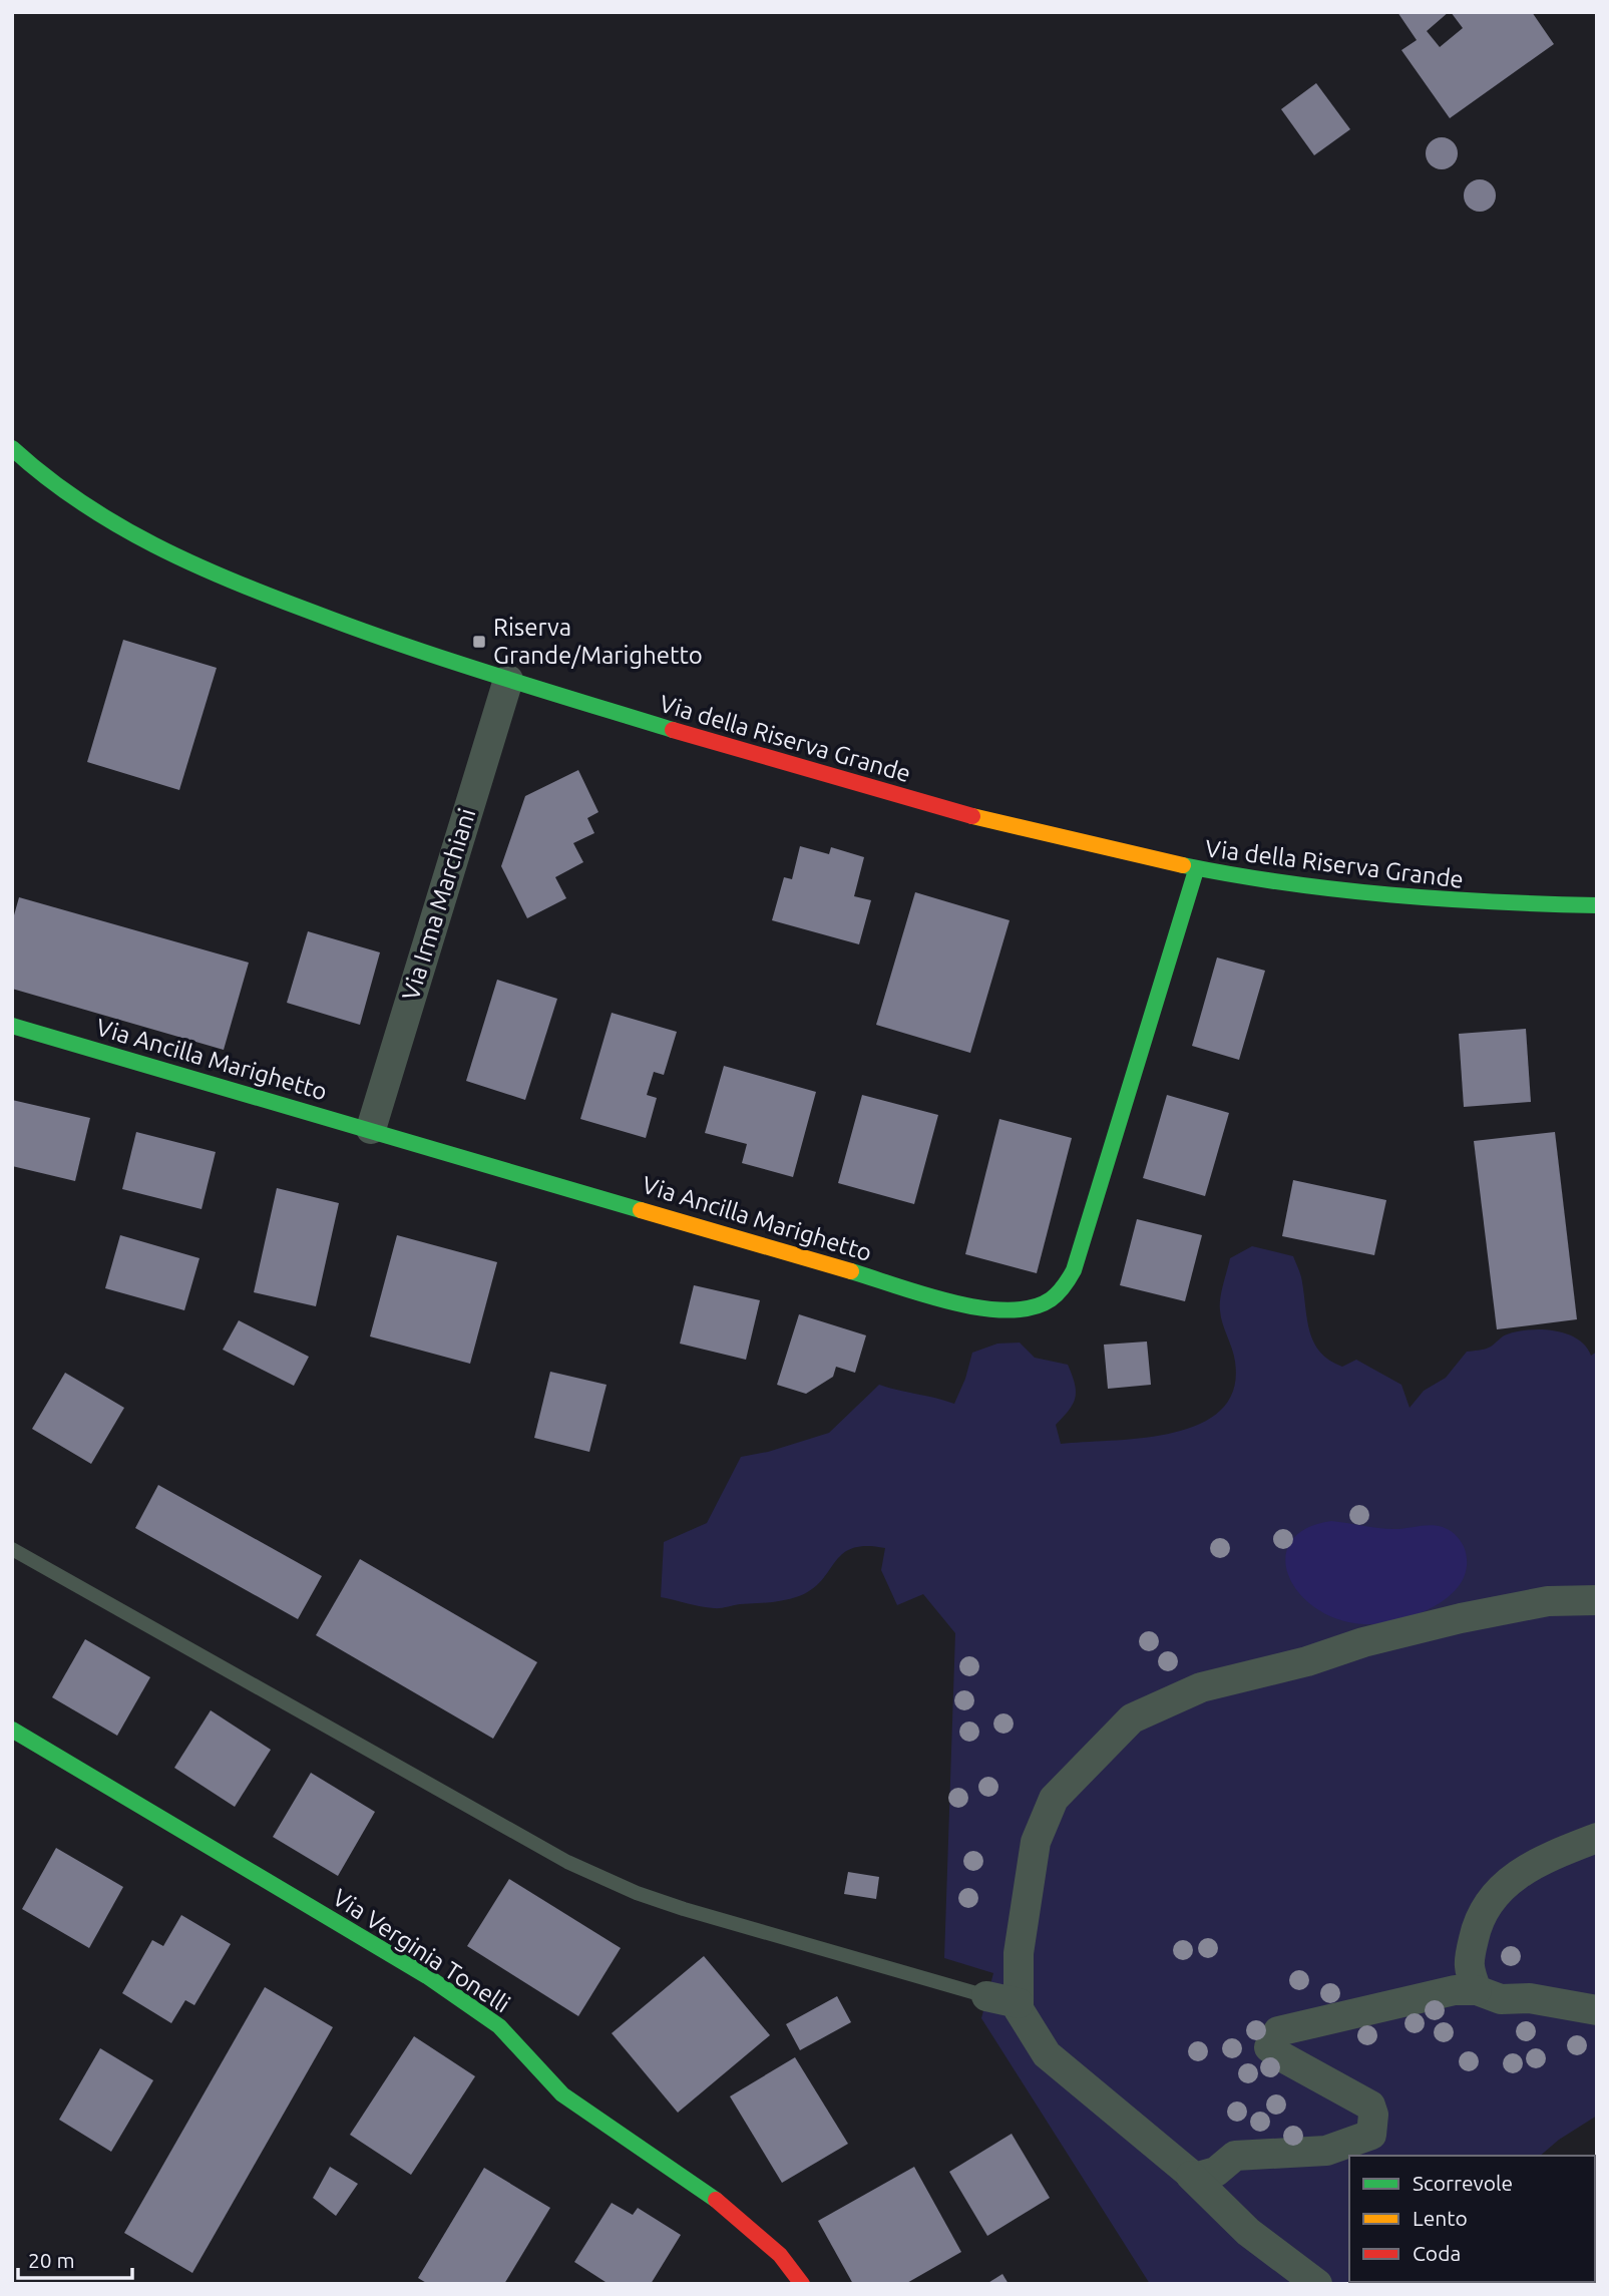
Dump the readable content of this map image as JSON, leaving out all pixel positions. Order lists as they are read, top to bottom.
{
  "streets": {
    "street": [
      "Via della Riserva Grande",
      "Via Irma Marchiani",
      "Via Ancilla Marighetto",
      "Via Verginia Tonelli"
    ]
  },
  "crossings": [
    ["Via della Riserva Grande", "Via Irma Marchiani"],
    ["Via della Riserva Grande", "Via Ancilla Marighetto"],
    ["Via Irma Marchiani", "Via Ancilla Marighetto"]
  ],
  "places": {
    "transit": ["Riserva Grande/Marighetto"]
  },
  "legend": ["Scorrevole", "Lento", "Coda"],
  "scale_bar": "20 m"
}
